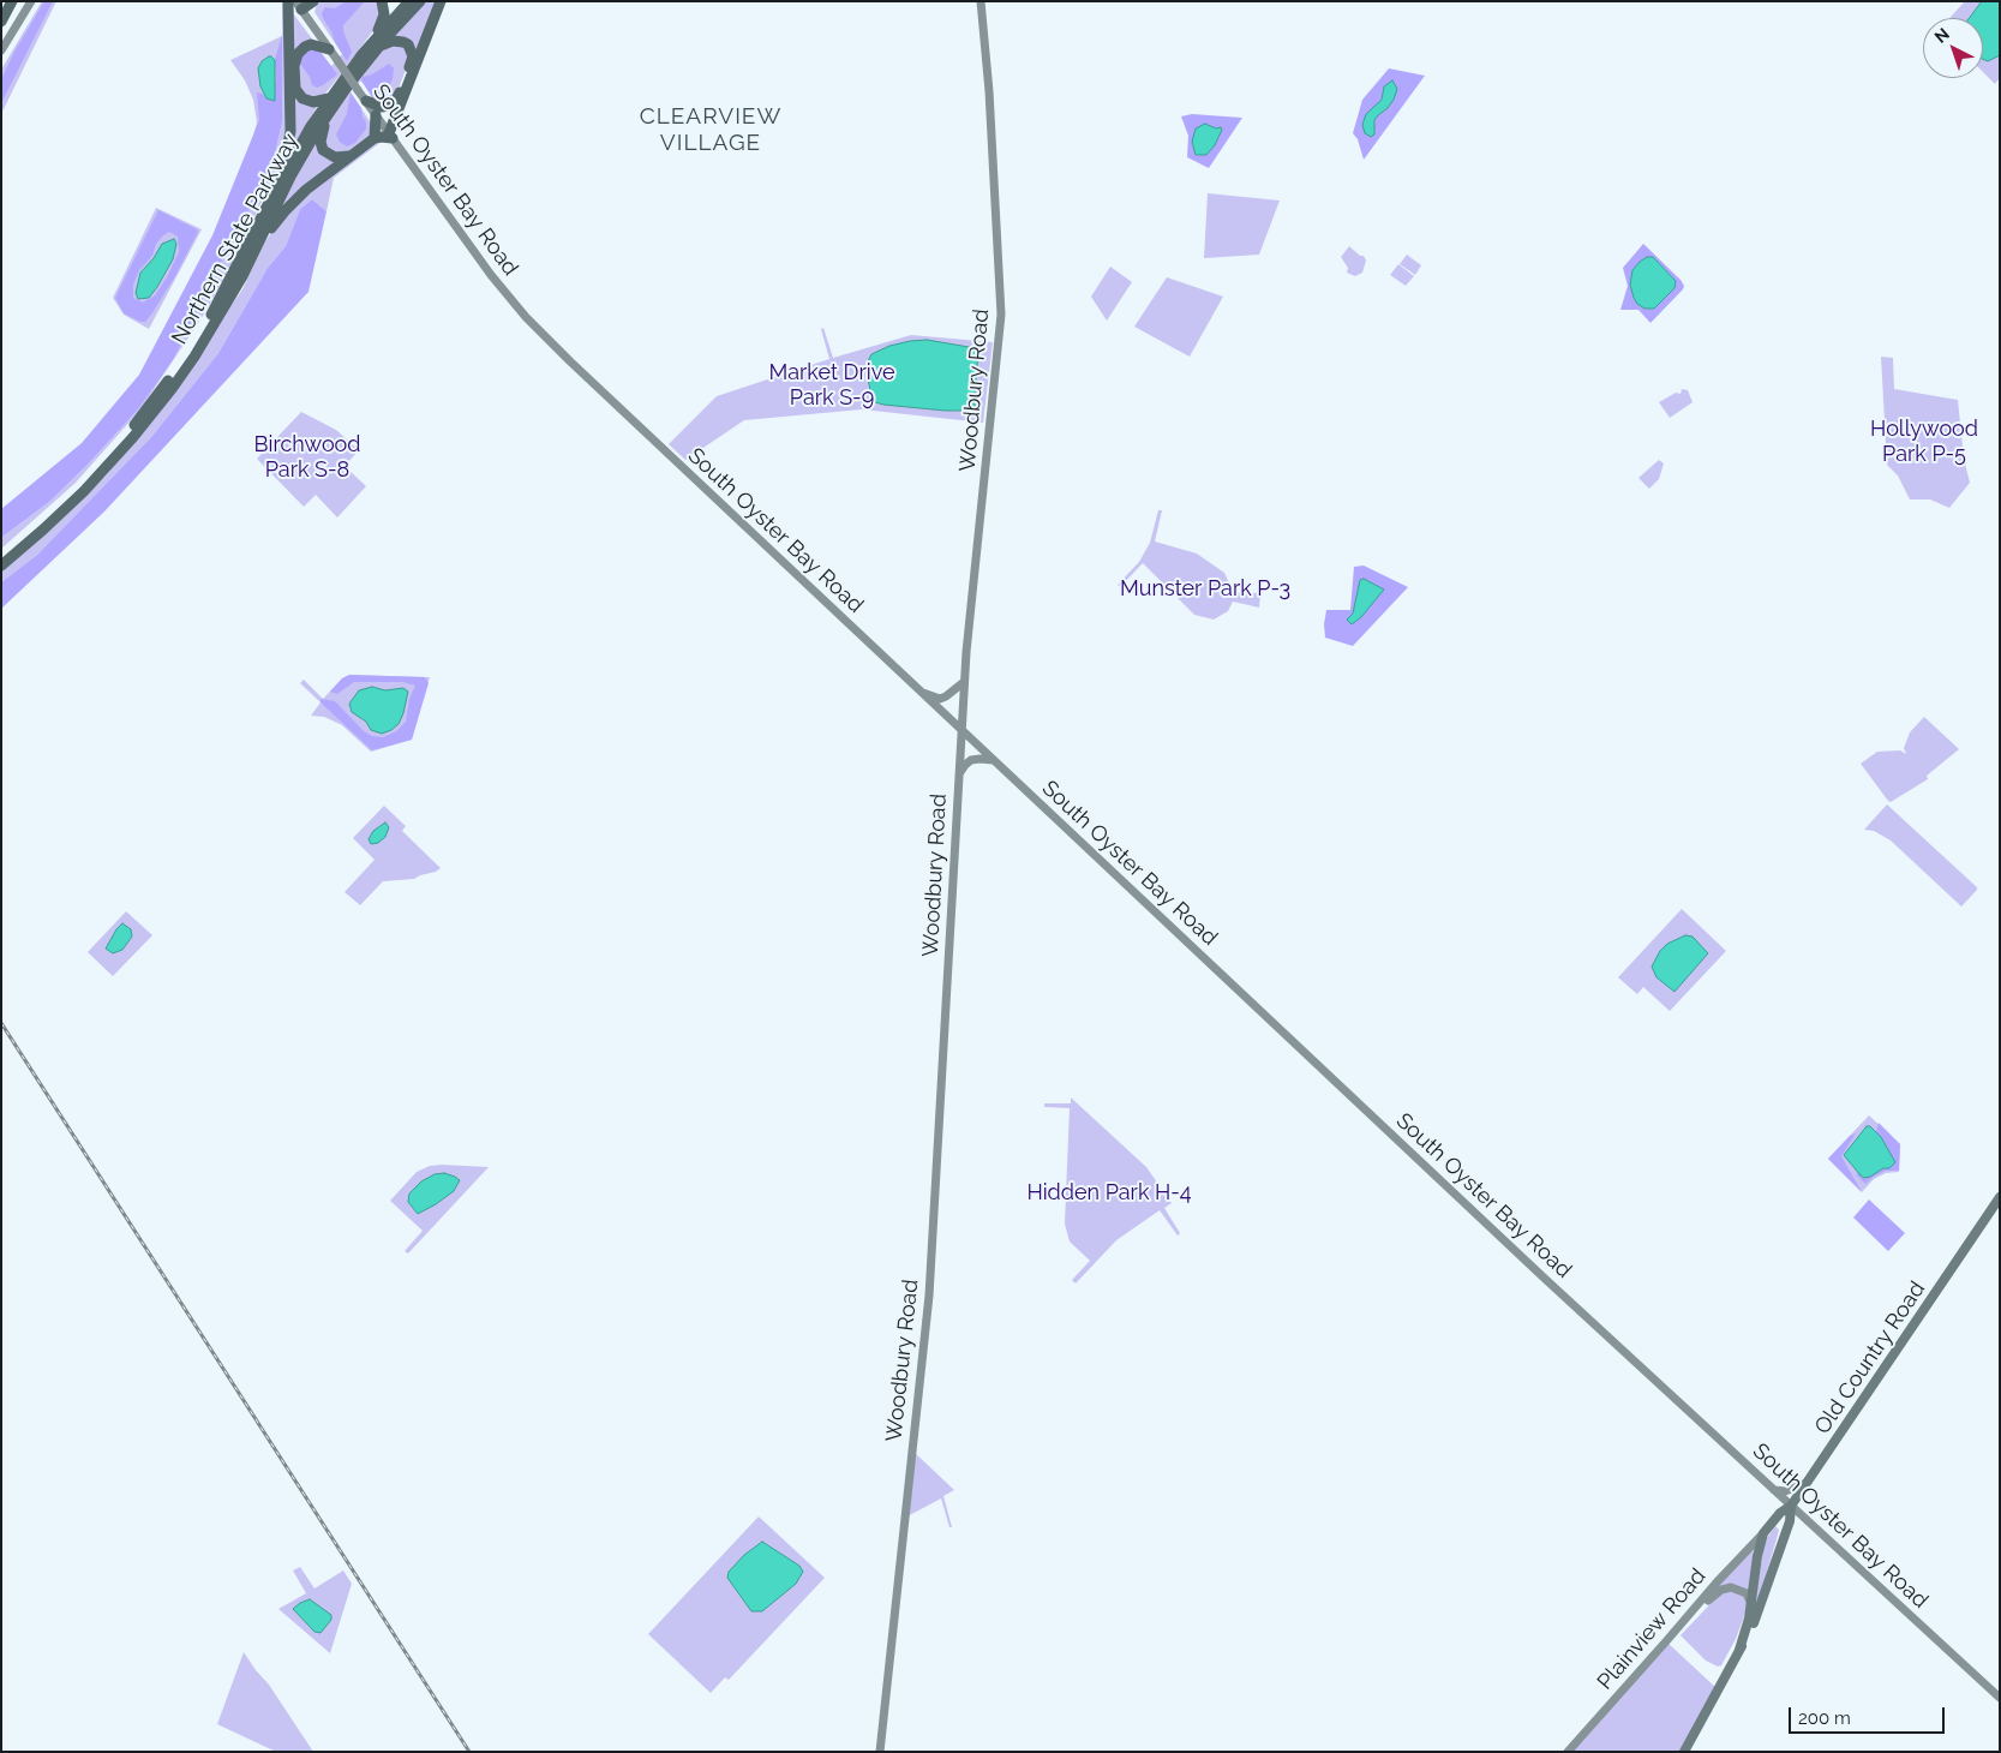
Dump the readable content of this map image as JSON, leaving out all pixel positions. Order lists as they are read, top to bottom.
{
  "streets": {
    "highway": ["Northern State Parkway"],
    "main road": [
      "South Oyster Bay Road",
      "Woodbury Road",
      "Old Country Road",
      "Plainview Road"
    ]
  },
  "crossings": [
    ["South Oyster Bay Road", "Woodbury Road"],
    ["South Oyster Bay Road", "Old Country Road"],
    ["Old Country Road", "Plainview Road"]
  ],
  "districts": ["CLEARVIEW VILLAGE"],
  "parks": [
    "Market Drive Park S-9",
    "Hollywood Park P-5",
    "Birchwood Park S-8",
    "Munster Park P-3",
    "Hidden Park H-4"
  ],
  "scale_bar": "200 m",
  "north": "top left"
}
